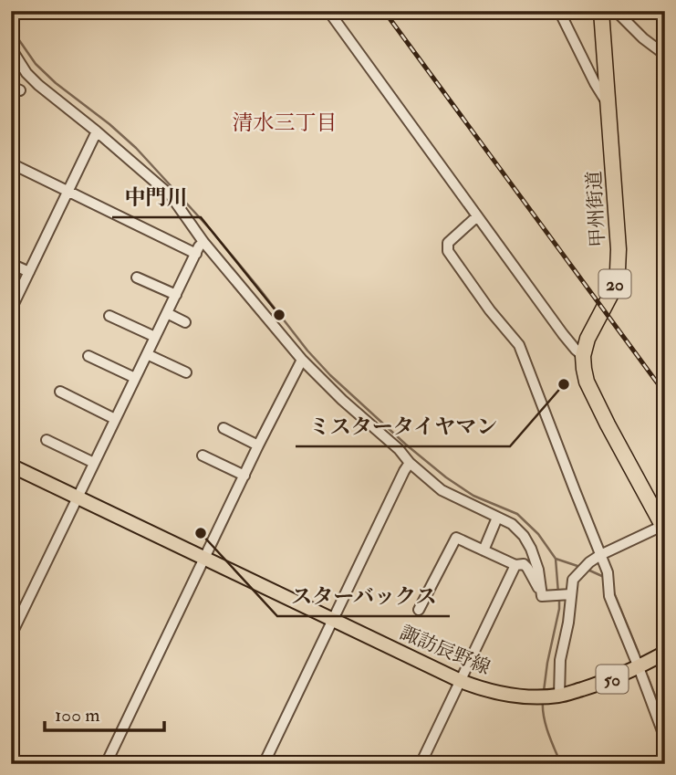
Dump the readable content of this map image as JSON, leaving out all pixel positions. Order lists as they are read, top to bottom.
{
  "streets": {
    "highway": ["甲州街道", "20"],
    "main road": ["諏訪辰野線", "50"]
  },
  "districts": ["清水三丁目"],
  "places": ["中門川", "ミスタータイヤマン", "スターバックス"],
  "scale_bar": "100 m"
}
